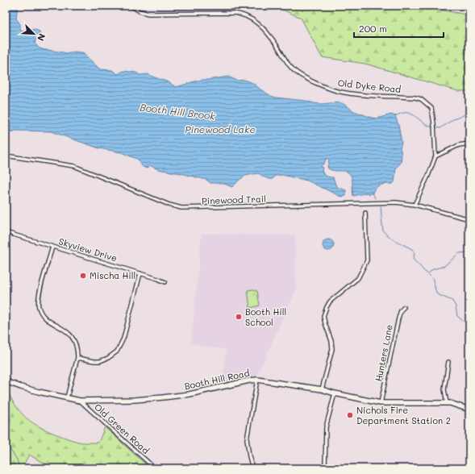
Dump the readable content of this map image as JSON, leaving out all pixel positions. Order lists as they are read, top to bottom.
{
  "streets": {
    "street": [
      "Old Dyke Road",
      "Pinewood Trail",
      "Skyview Drive",
      "Hunters Lane",
      "Booth Hill Road",
      "Old Green Road"
    ]
  },
  "crossings": [
    ["Hunters Lane", "Booth Hill Road"],
    ["Booth Hill Road", "Old Green Road"]
  ],
  "water": ["Booth Hill Brook", "Pinewood Lake"],
  "places": ["Mischa Hill", "Booth Hill School", "Nichols Fire Department Station 2"],
  "scale_bar": "200 m",
  "north": "bottom right"
}
